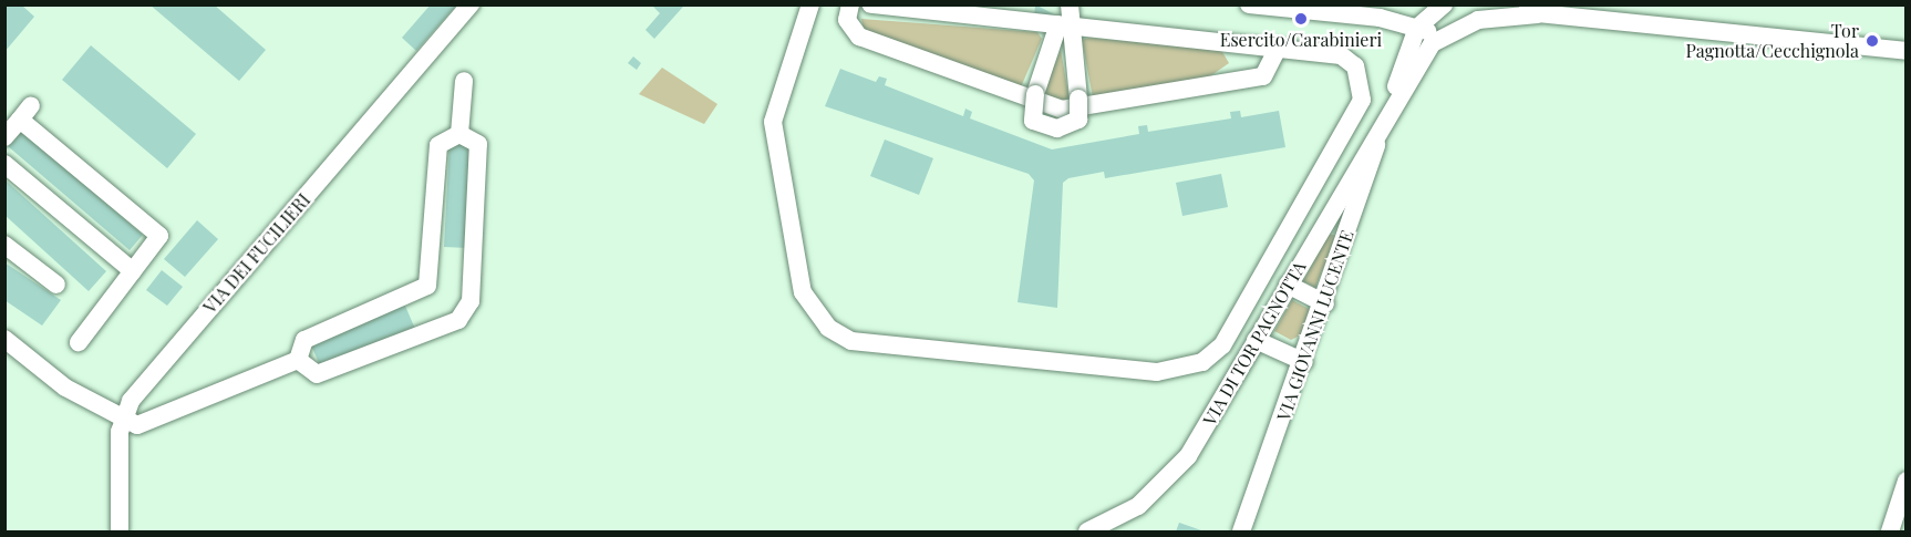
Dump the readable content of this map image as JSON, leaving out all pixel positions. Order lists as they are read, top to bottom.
{
  "streets": {
    "street": ["VIA DEI FUCILIERI", "VIA GIOVANNI LUCENTE", "VIA DI TOR PAGNOTTA"]
  },
  "crossings": [
    ["VIA GIOVANNI LUCENTE", "VIA DI TOR PAGNOTTA"]
  ],
  "places": ["Esercito/Carabinieri", "Tor Pagnotta/Cecchignola"]
}
